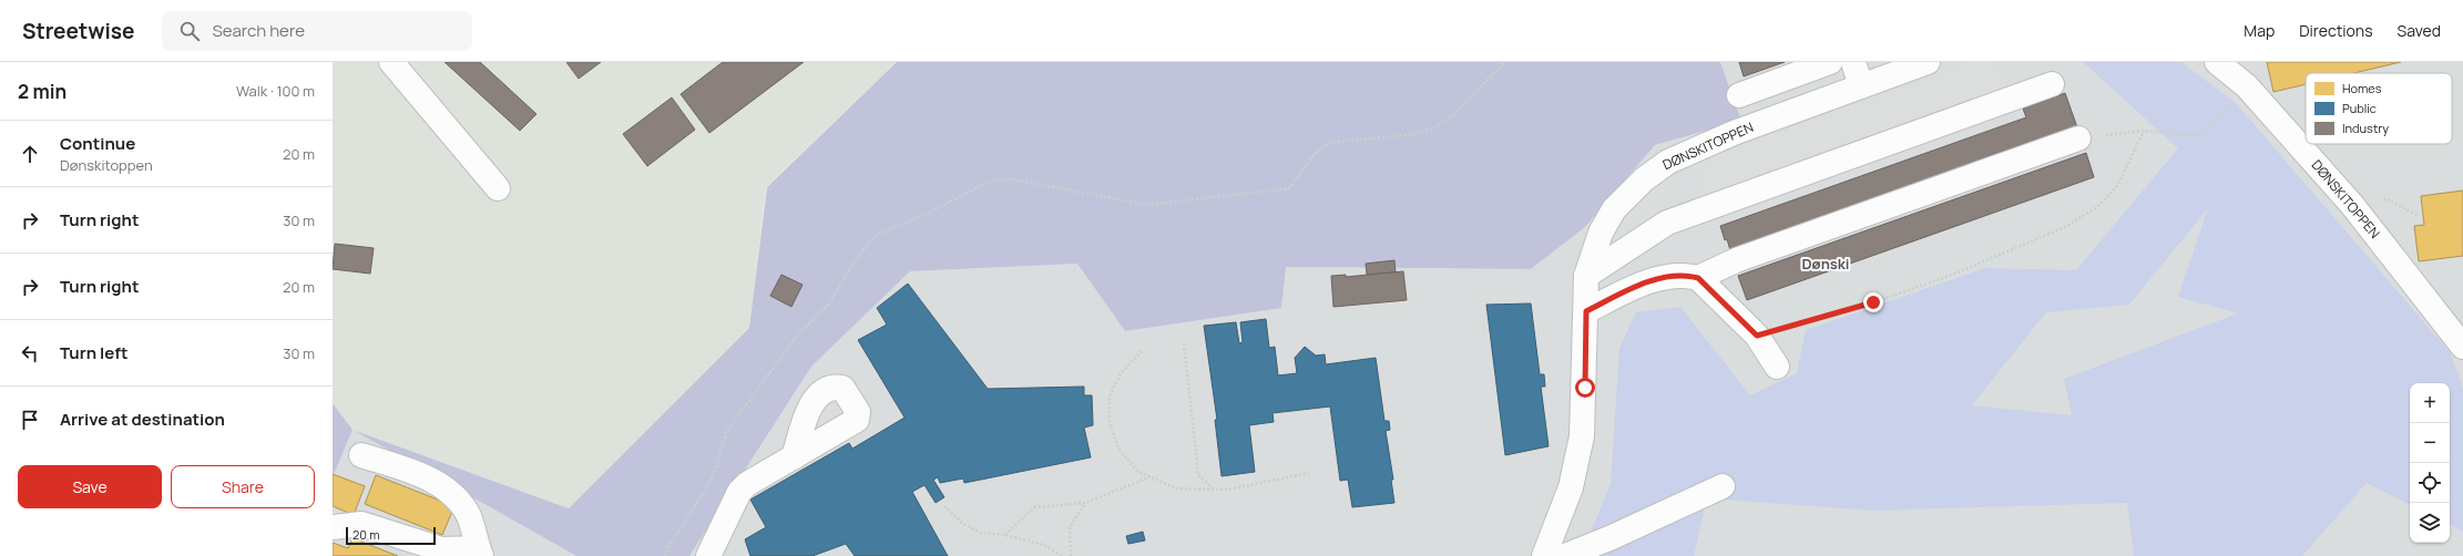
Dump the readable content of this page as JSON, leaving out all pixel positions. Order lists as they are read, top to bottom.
{
  "streets": {
    "street": ["DØNSKITOPPEN"]
  },
  "districts": ["Dønski"],
  "legend": ["Homes", "Public", "Industry"],
  "scale_bar": "20 m",
  "page": {
    "header": "Streetwise",
    "search": "Search here",
    "nav": ["Map", "Directions", "Saved"],
    "heading": ["2 min", "Walk · 100 m"],
    "list": [
      ["Continue", "Dønskitoppen", "20 m"],
      ["Turn right", "30 m"],
      ["Turn right", "20 m"],
      ["Turn left", "30 m"],
      "Arrive at destination"
    ],
    "map_buttons": ["+", "−"],
    "buttons": ["Save", "Share"],
    "scale": "20 m"
  }
}
